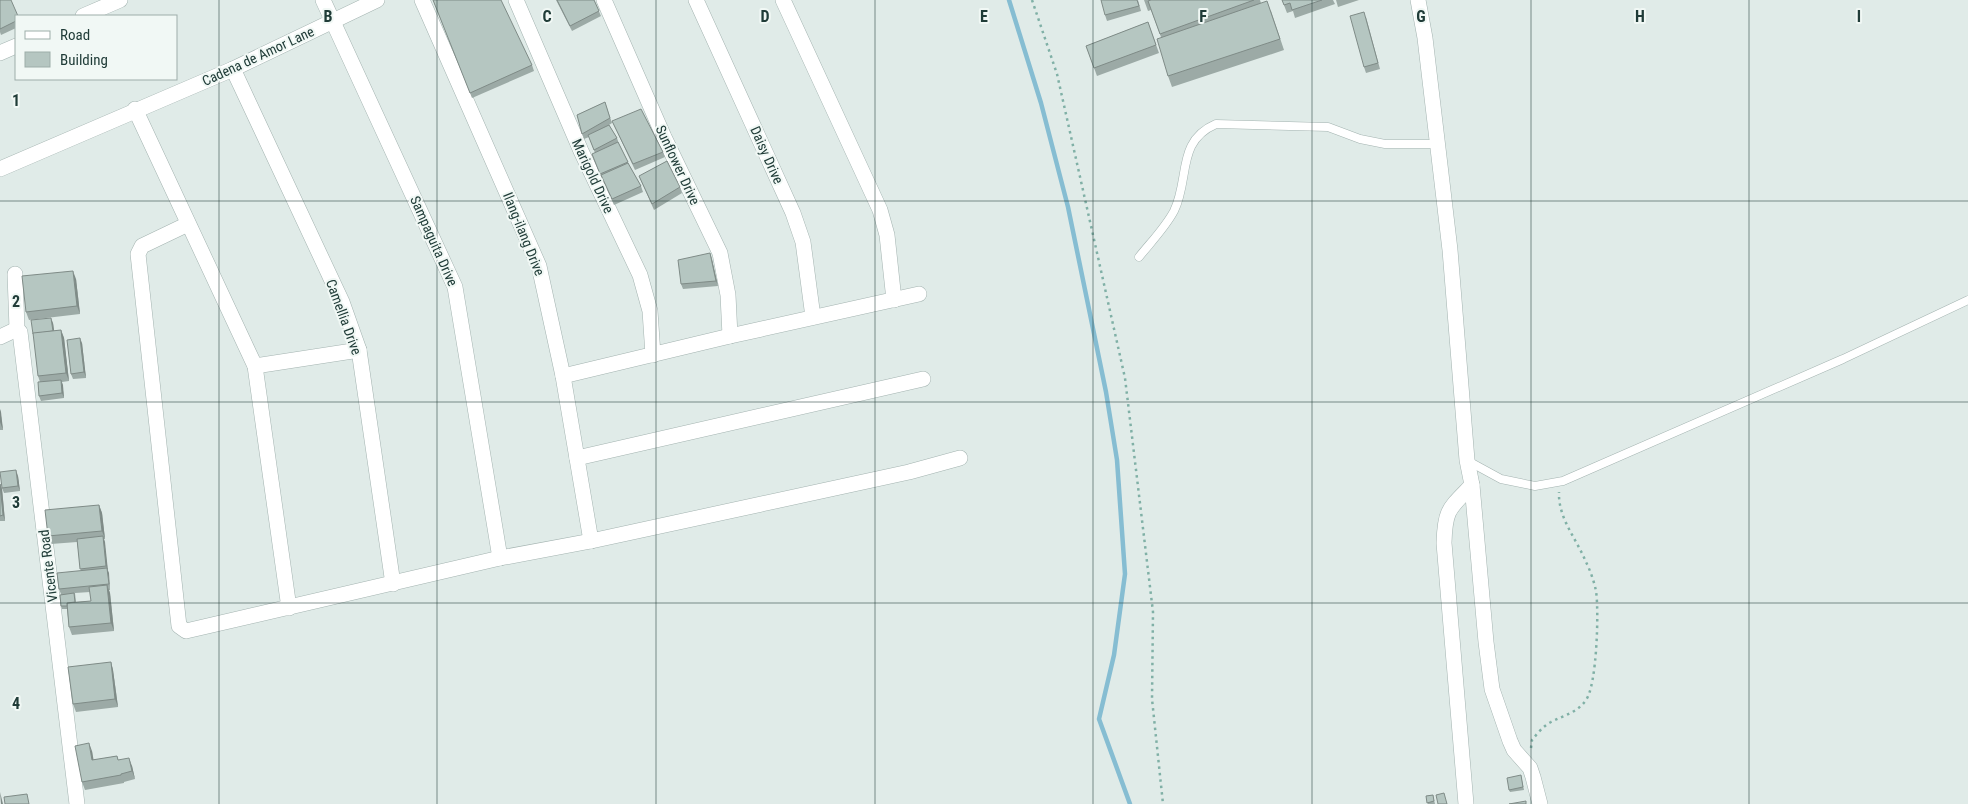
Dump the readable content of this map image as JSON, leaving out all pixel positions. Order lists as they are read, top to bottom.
{
  "streets": {
    "street": [
      "Cadena de Amor Lane",
      "Daisy Drive",
      "Sunflower Drive",
      "Marigold Drive",
      "Ilang-ilang Drive",
      "Sampaguita Drive",
      "Camellia Drive",
      "Vicente Road"
    ]
  },
  "crossings": [
    ["Cadena de Amor Lane", "Sampaguita Drive"],
    ["Cadena de Amor Lane", "Camellia Drive"]
  ],
  "legend": ["Road", "Building"],
  "grid": {
    "columns": [
      "B",
      "C",
      "D",
      "E",
      "F",
      "G",
      "H",
      "I"
    ],
    "rows": [
      "1",
      "2",
      "3",
      "4"
    ]
  }
}
